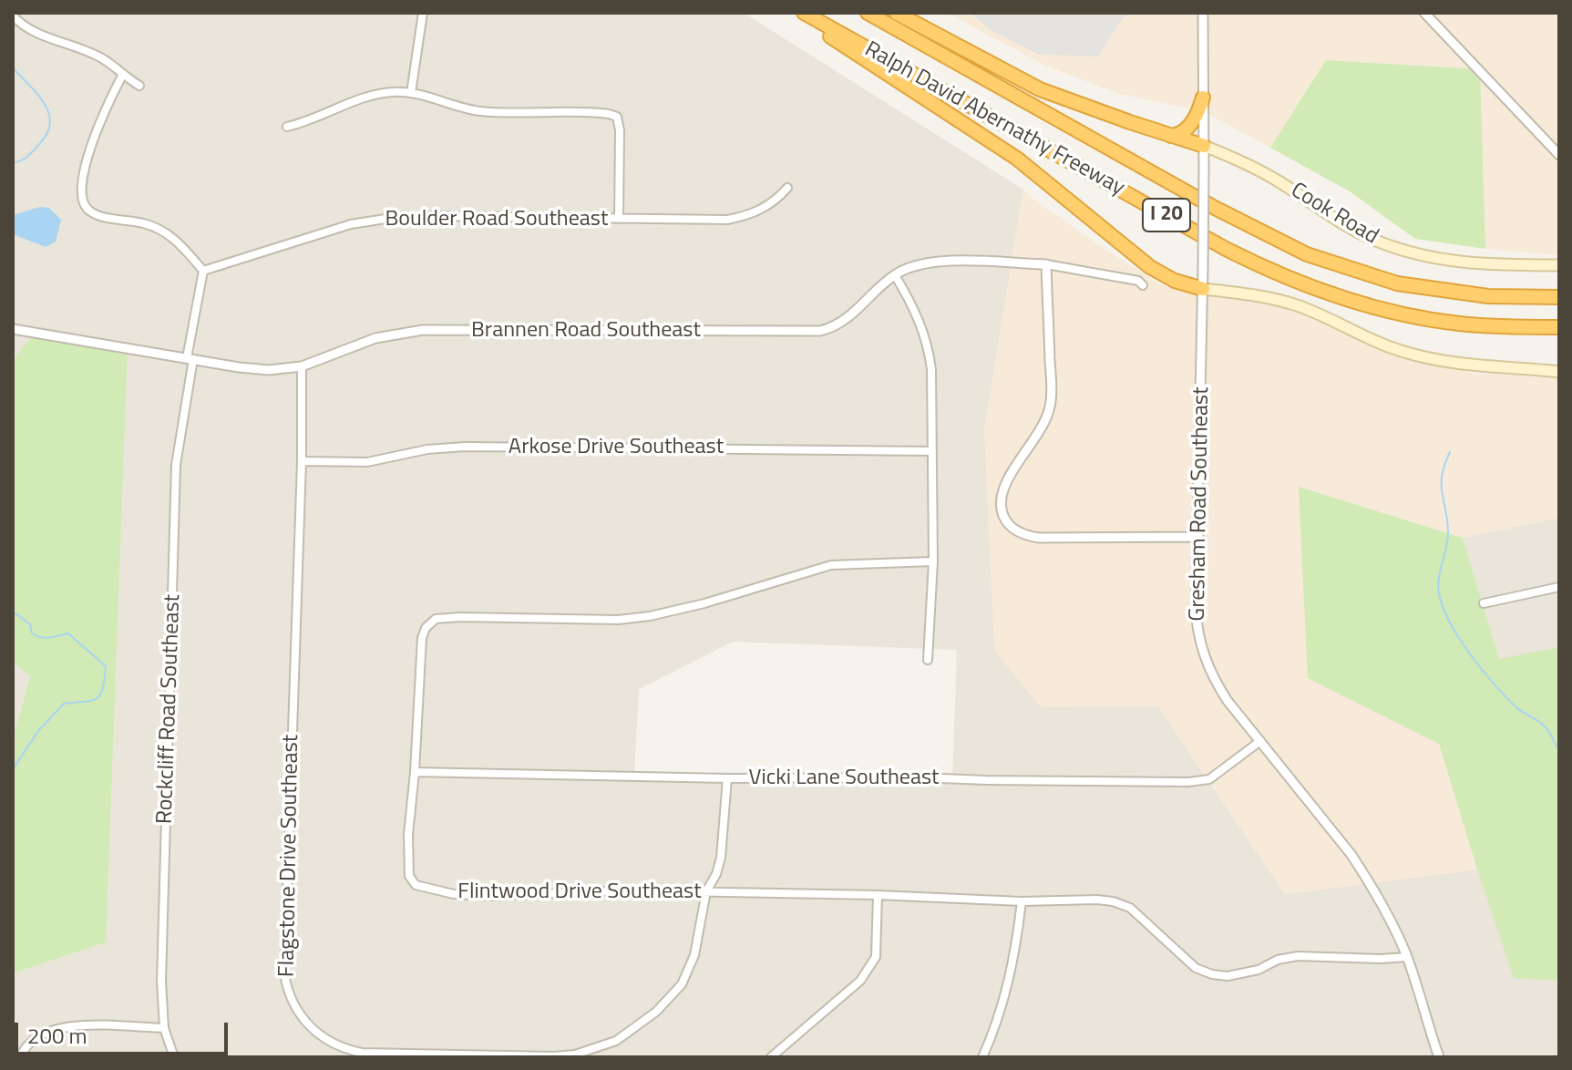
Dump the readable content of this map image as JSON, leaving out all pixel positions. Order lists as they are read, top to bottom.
{
  "streets": {
    "highway": ["Ralph David Abernathy Freeway", "I 20"],
    "main road": ["Cook Road"],
    "street": [
      "Boulder Road Southeast",
      "Brannen Road Southeast",
      "Arkose Drive Southeast",
      "Gresham Road Southeast",
      "Rockcliff Road Southeast",
      "Vicki Lane Southeast",
      "Flagstone Drive Southeast",
      "Flintwood Drive Southeast"
    ]
  },
  "crossings": [
    ["Cook Road", "Gresham Road Southeast"],
    ["Boulder Road Southeast", "Rockcliff Road Southeast"],
    ["Brannen Road Southeast", "Rockcliff Road Southeast"],
    ["Brannen Road Southeast", "Flagstone Drive Southeast"],
    ["Arkose Drive Southeast", "Flagstone Drive Southeast"],
    ["Gresham Road Southeast", "Vicki Lane Southeast"],
    ["Gresham Road Southeast", "Flintwood Drive Southeast"],
    ["Vicki Lane Southeast", "Flagstone Drive Southeast"],
    ["Vicki Lane Southeast", "Flintwood Drive Southeast"],
    ["Flagstone Drive Southeast", "Flintwood Drive Southeast"]
  ],
  "scale_bar": "200 m"
}
